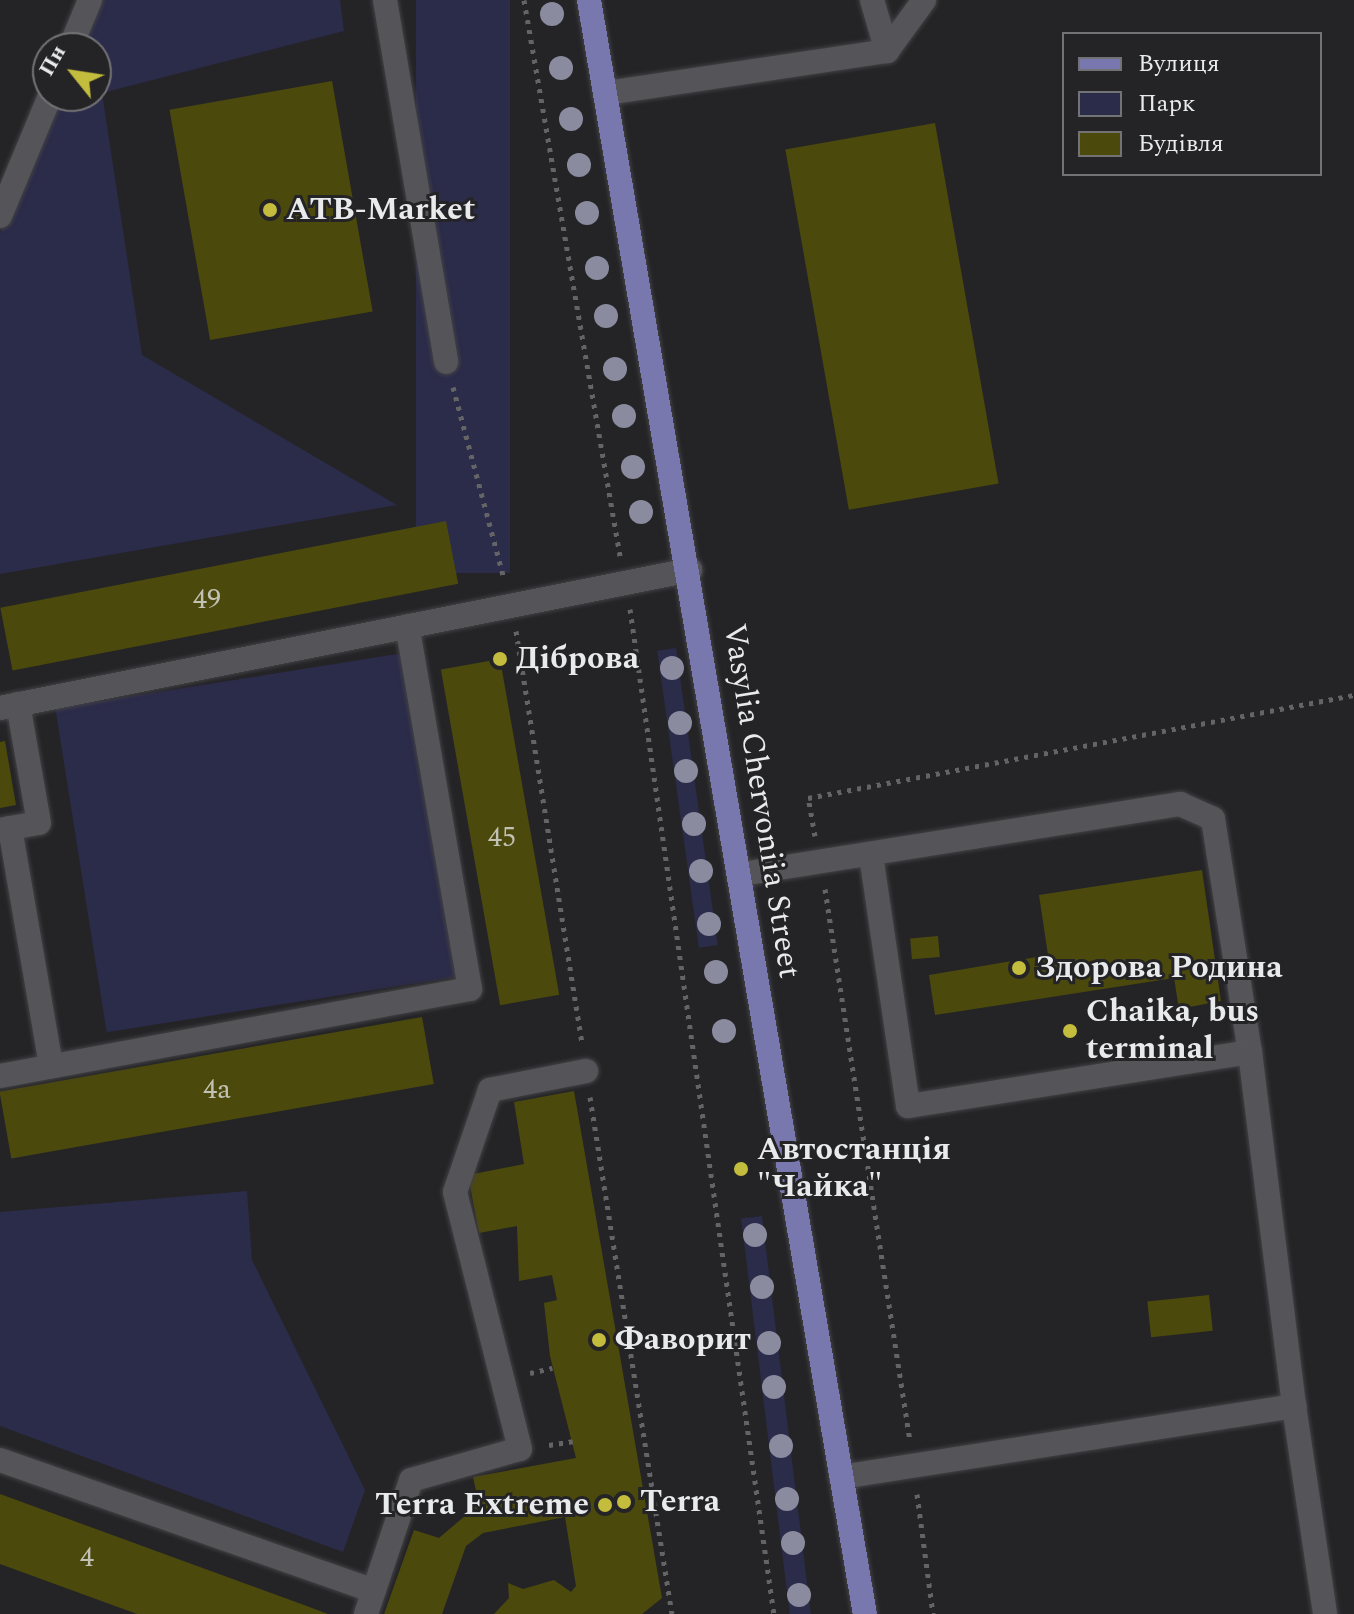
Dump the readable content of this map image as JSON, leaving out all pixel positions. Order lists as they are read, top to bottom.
{
  "streets": {
    "main road": ["Vasylia Chervoniia Street"]
  },
  "places": [
    "ATB-Market",
    "Діброва",
    "Здорова Родина",
    "Chaika, bus terminal",
    "Автостанція \"Чайка\"",
    "Фаворит",
    "Terra",
    "Terra Extreme"
  ],
  "house_numbers": [
    "49",
    "45",
    "4а",
    "4"
  ],
  "legend": ["Вулиця", "Парк", "Будівля"],
  "north": "top left"
}
